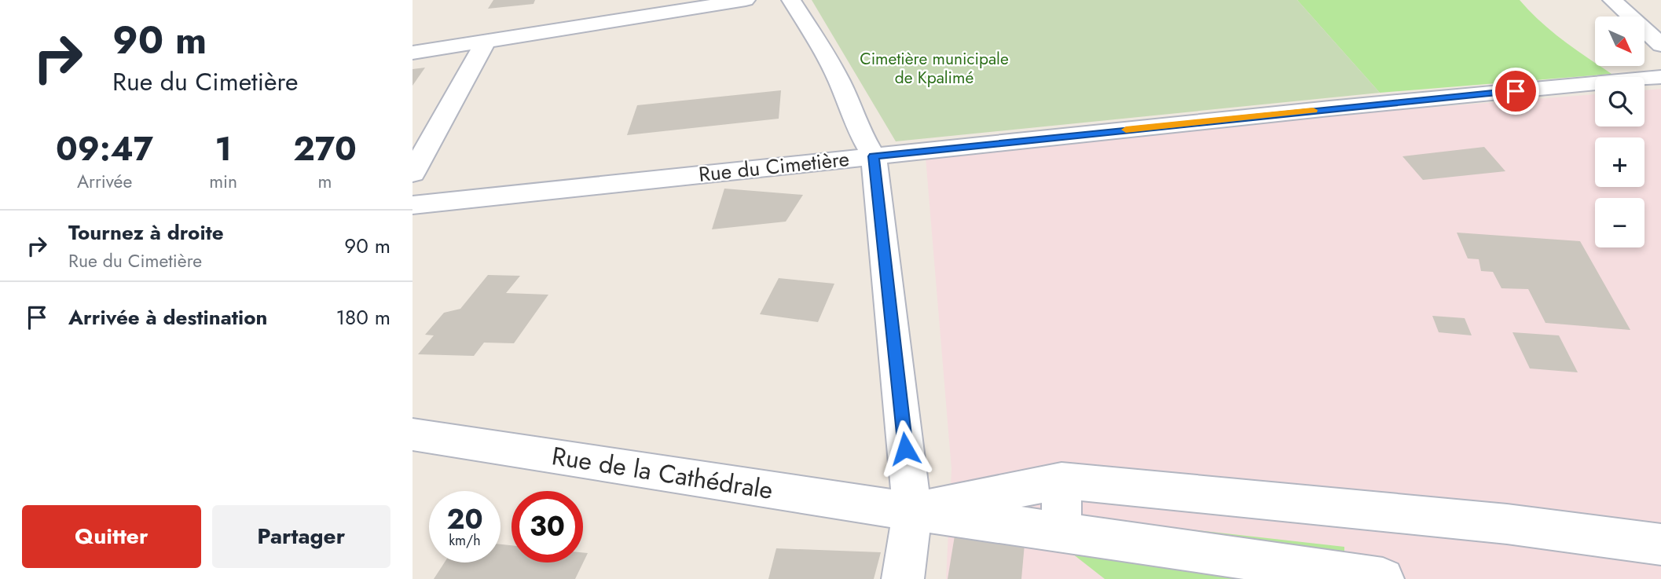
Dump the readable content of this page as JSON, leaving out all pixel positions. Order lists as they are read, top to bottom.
{
  "streets": {
    "street": ["Rue du Cimetière", "Rue de la Cathédrale"]
  },
  "parks": ["Cimetière municipale de Kpalimé"],
  "north": "bottom right",
  "page": {
    "turn": ["90 m", "Rue du Cimetière"],
    "map_buttons": ["+", "−"],
    "eta": [
      "09:47",
      "Arrivée",
      "1",
      "min",
      "270",
      "m"
    ],
    "list": [
      {
        "name": "Tournez à droite",
        "note": "Rue du Cimetière",
        "value": "90 m"
      },
      {
        "name": "Arrivée à destination",
        "value": "180 m"
      }
    ],
    "speed": "20 km/h",
    "limit": "30",
    "buttons": ["Quitter", "Partager"]
  }
}
